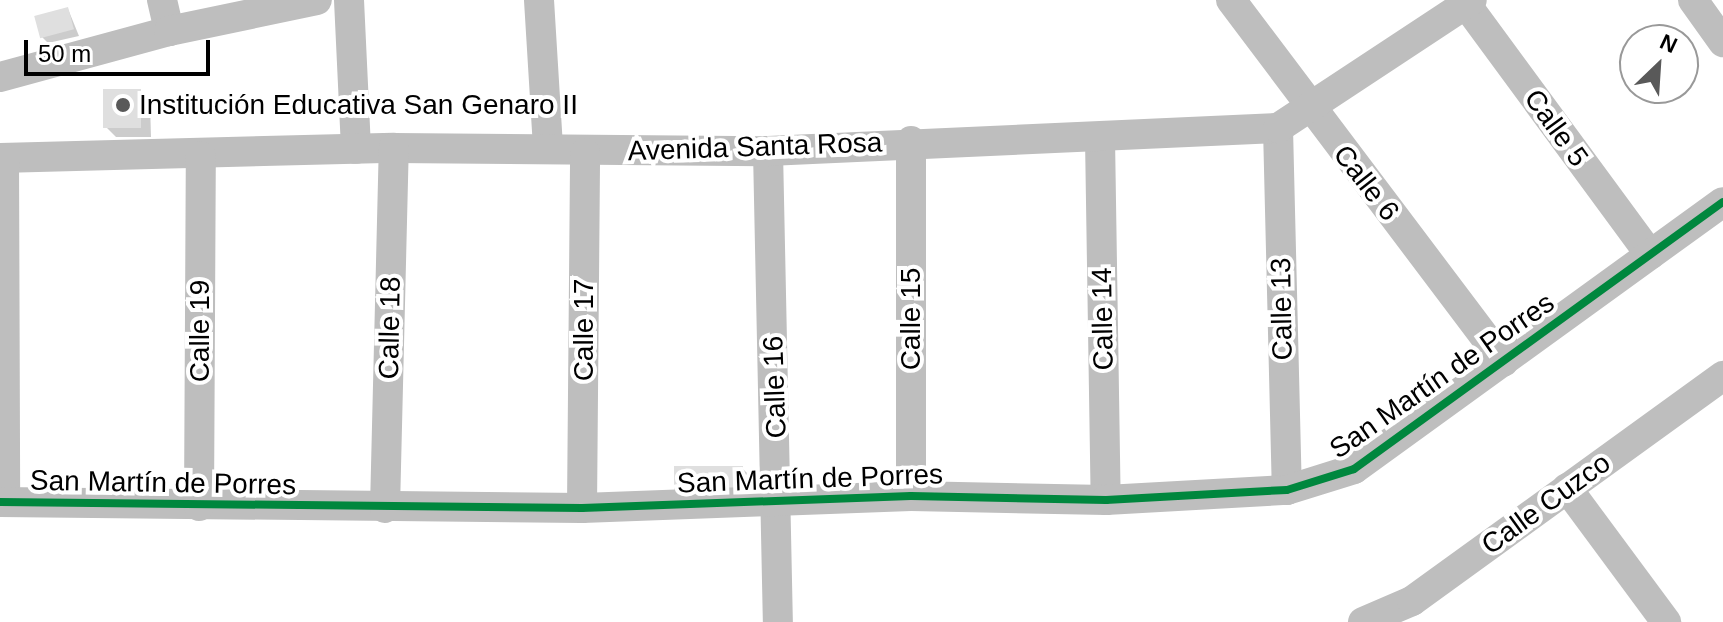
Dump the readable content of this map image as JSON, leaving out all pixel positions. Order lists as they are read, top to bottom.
{
  "streets": {
    "street": [
      "Calle 5",
      "Avenida Santa Rosa",
      "Calle 6",
      "Calle 13",
      "Calle 15",
      "Calle 14",
      "Calle 18",
      "Calle 17",
      "Calle 19",
      "San Martín de Porres",
      "Calle 16",
      "Calle Cuzco"
    ]
  },
  "crossings": [
    ["Calle 5", "Avenida Santa Rosa"],
    ["Calle 5", "San Martín de Porres"],
    ["Avenida Santa Rosa", "Calle 6"],
    ["Avenida Santa Rosa", "Calle 13"],
    ["Avenida Santa Rosa", "Calle 15"],
    ["Avenida Santa Rosa", "Calle 14"],
    ["Avenida Santa Rosa", "Calle 18"],
    ["Avenida Santa Rosa", "Calle 17"],
    ["Avenida Santa Rosa", "Calle 19"],
    ["Avenida Santa Rosa", "Calle 16"],
    ["Calle 6", "San Martín de Porres"],
    ["Calle 13", "San Martín de Porres"],
    ["Calle 15", "San Martín de Porres"],
    ["Calle 14", "San Martín de Porres"],
    ["Calle 18", "San Martín de Porres"],
    ["Calle 17", "San Martín de Porres"],
    ["Calle 19", "San Martín de Porres"],
    ["San Martín de Porres", "Calle 16"]
  ],
  "places": ["Institución Educativa San Genaro II"],
  "scale_bar": "50 m",
  "north": "top right"
}
